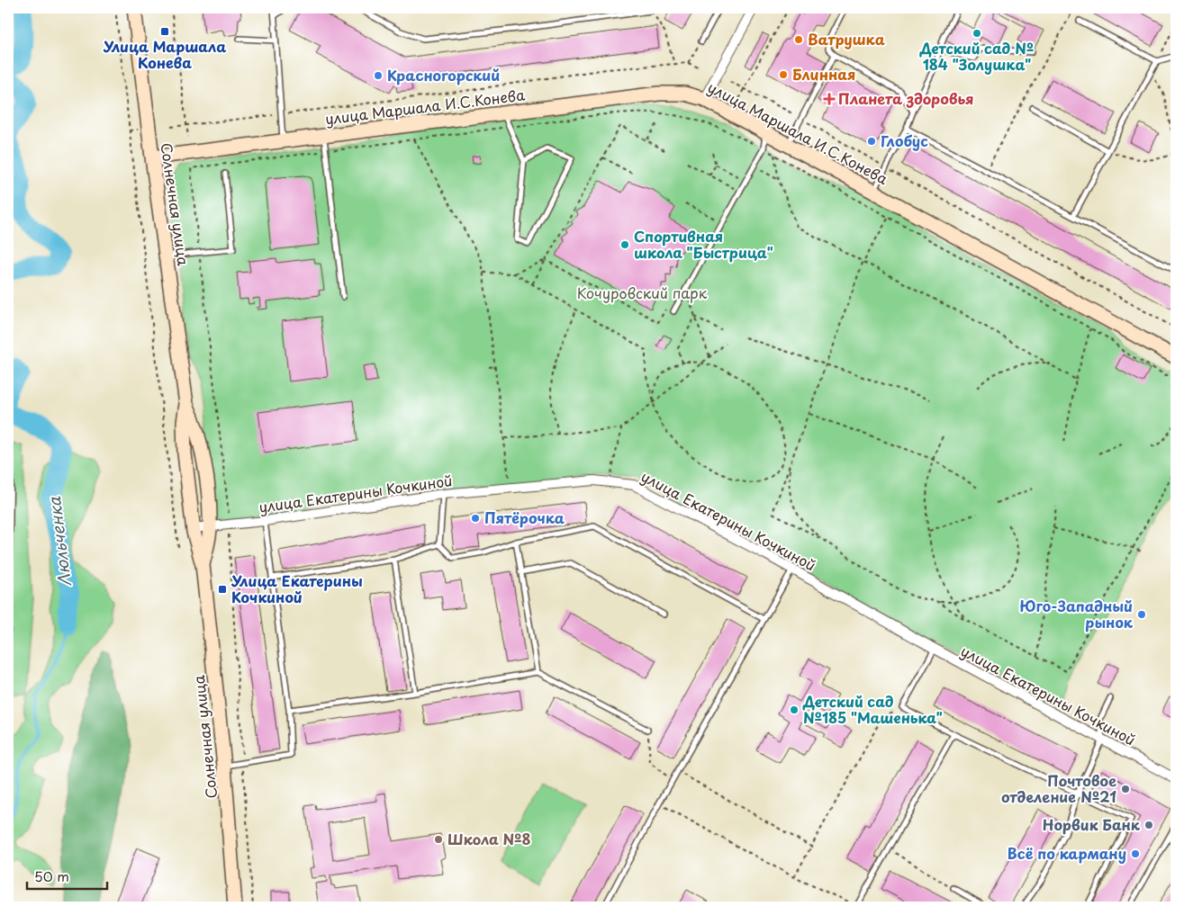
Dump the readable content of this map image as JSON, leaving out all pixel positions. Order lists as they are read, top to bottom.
{
  "streets": {
    "main road": ["улица Маршала И.С.Конева", "Солнечная улица"],
    "street": ["улица Екатерины Кочкиной"]
  },
  "crossings": [
    ["улица Маршала И.С.Конева", "Солнечная улица"],
    ["Солнечная улица", "улица Екатерины Кочкиной"]
  ],
  "water": ["Люльченка"],
  "parks": ["Кочуровский парк"],
  "places": {
    "transit": ["Улица Маршала Конева", "Улица Екатерины Кочкиной"],
    "other": [
      "Детский сад № 184 \"Золушка\"",
      "Ватрушка",
      "Блинная",
      "Красногорский",
      "Глобус",
      "Спортивная школа \"Быстрица\"",
      "Пятёрочка",
      "Юго-Западный рынок",
      "Детский сад №185 \"Машенька\"",
      "Почтовое отделение №21",
      "Норвик Банк",
      "Школа №8",
      "Всё по карману"
    ],
    "health": ["Планета здоровья"]
  },
  "scale_bar": "50 m"
}
